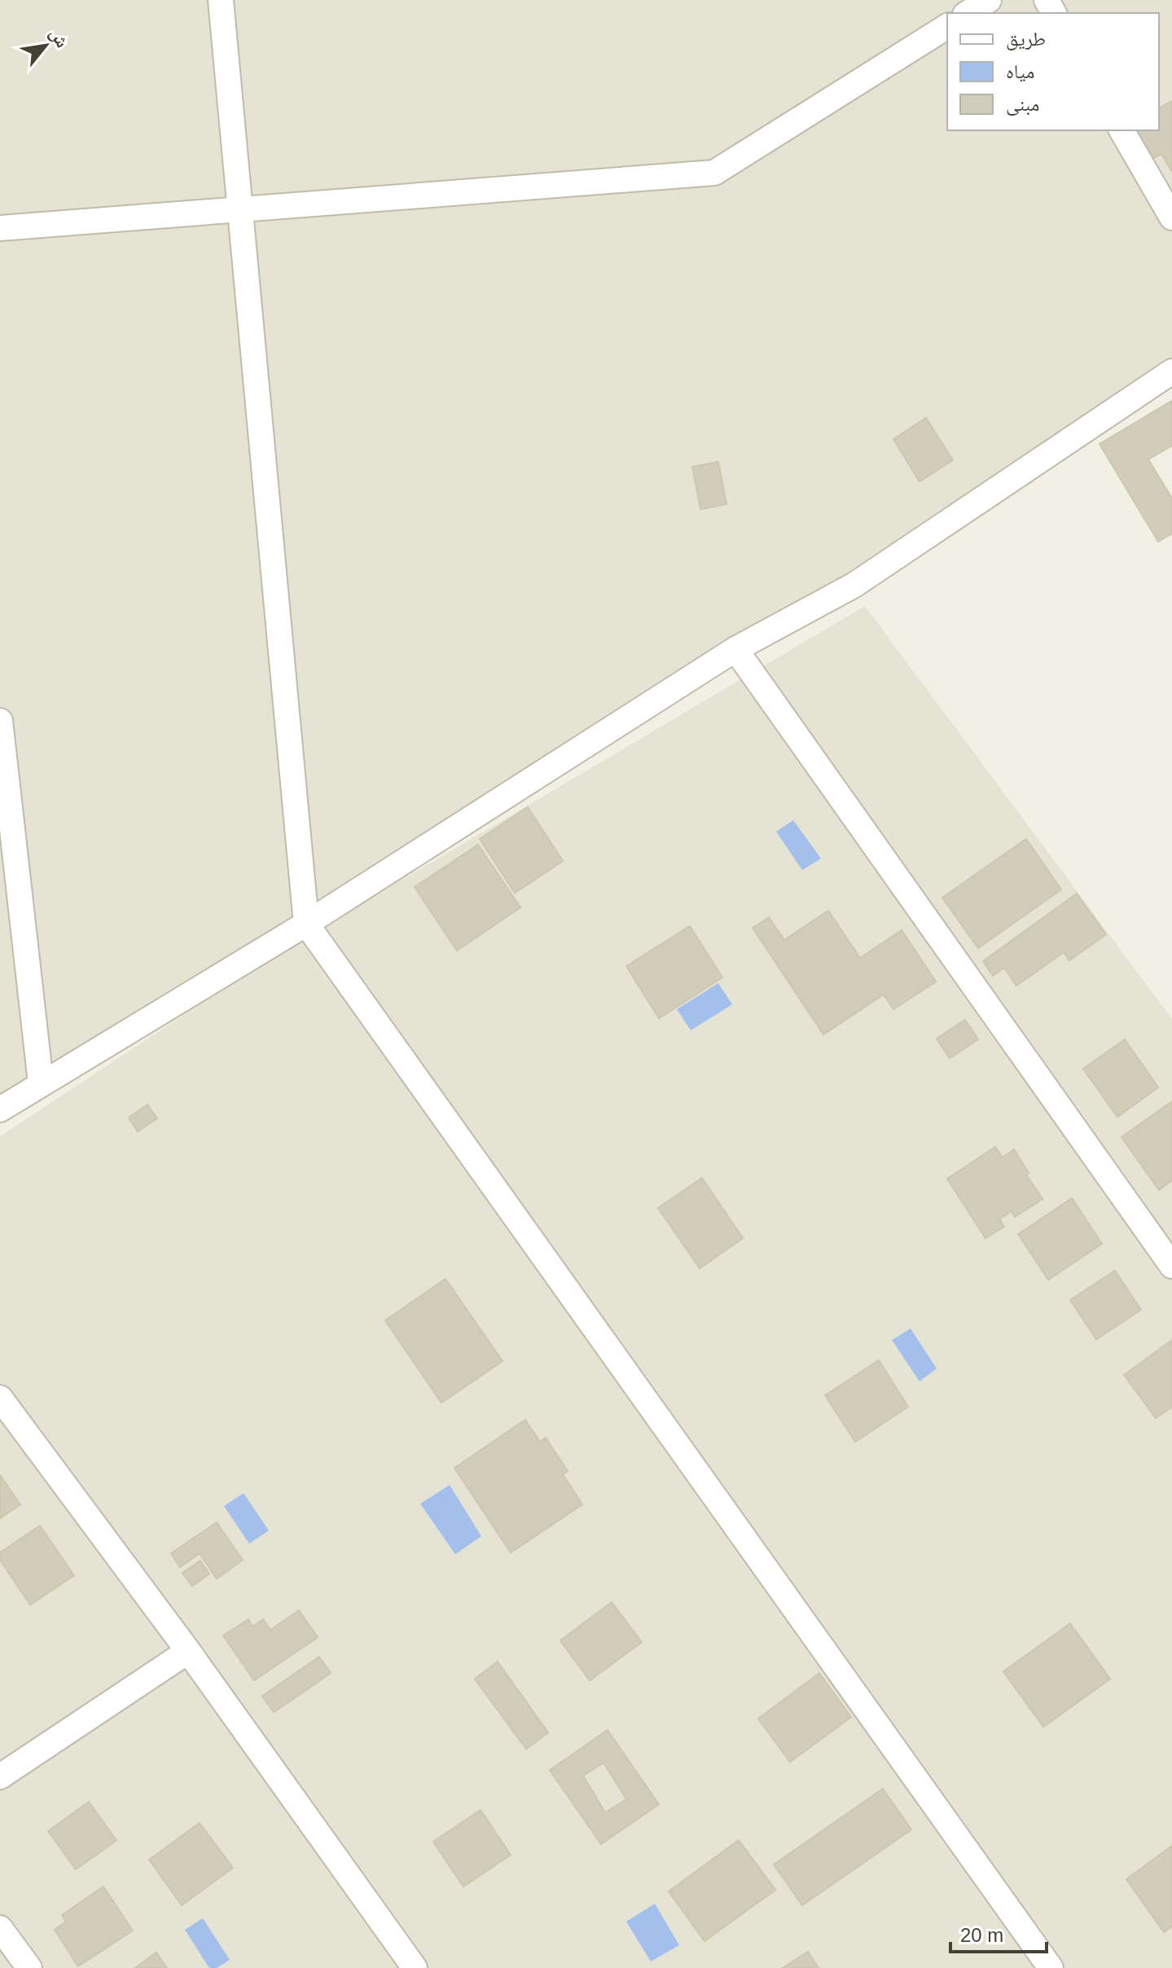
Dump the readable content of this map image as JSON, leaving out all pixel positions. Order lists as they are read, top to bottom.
{
  "legend": ["طريق", "مياه", "مبنى"],
  "scale_bar": "20 m",
  "north": "top right"
}
